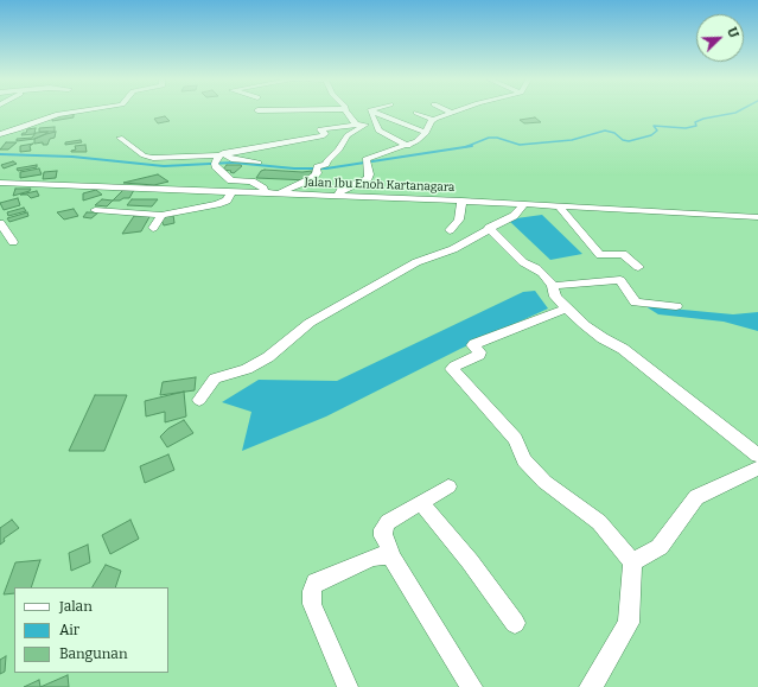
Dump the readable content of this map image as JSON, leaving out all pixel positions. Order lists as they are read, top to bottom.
{
  "streets": {
    "street": ["Jalan Ibu Enoh Kartanagara"]
  },
  "legend": ["Jalan", "Air", "Bangunan"],
  "north": "top right"
}
